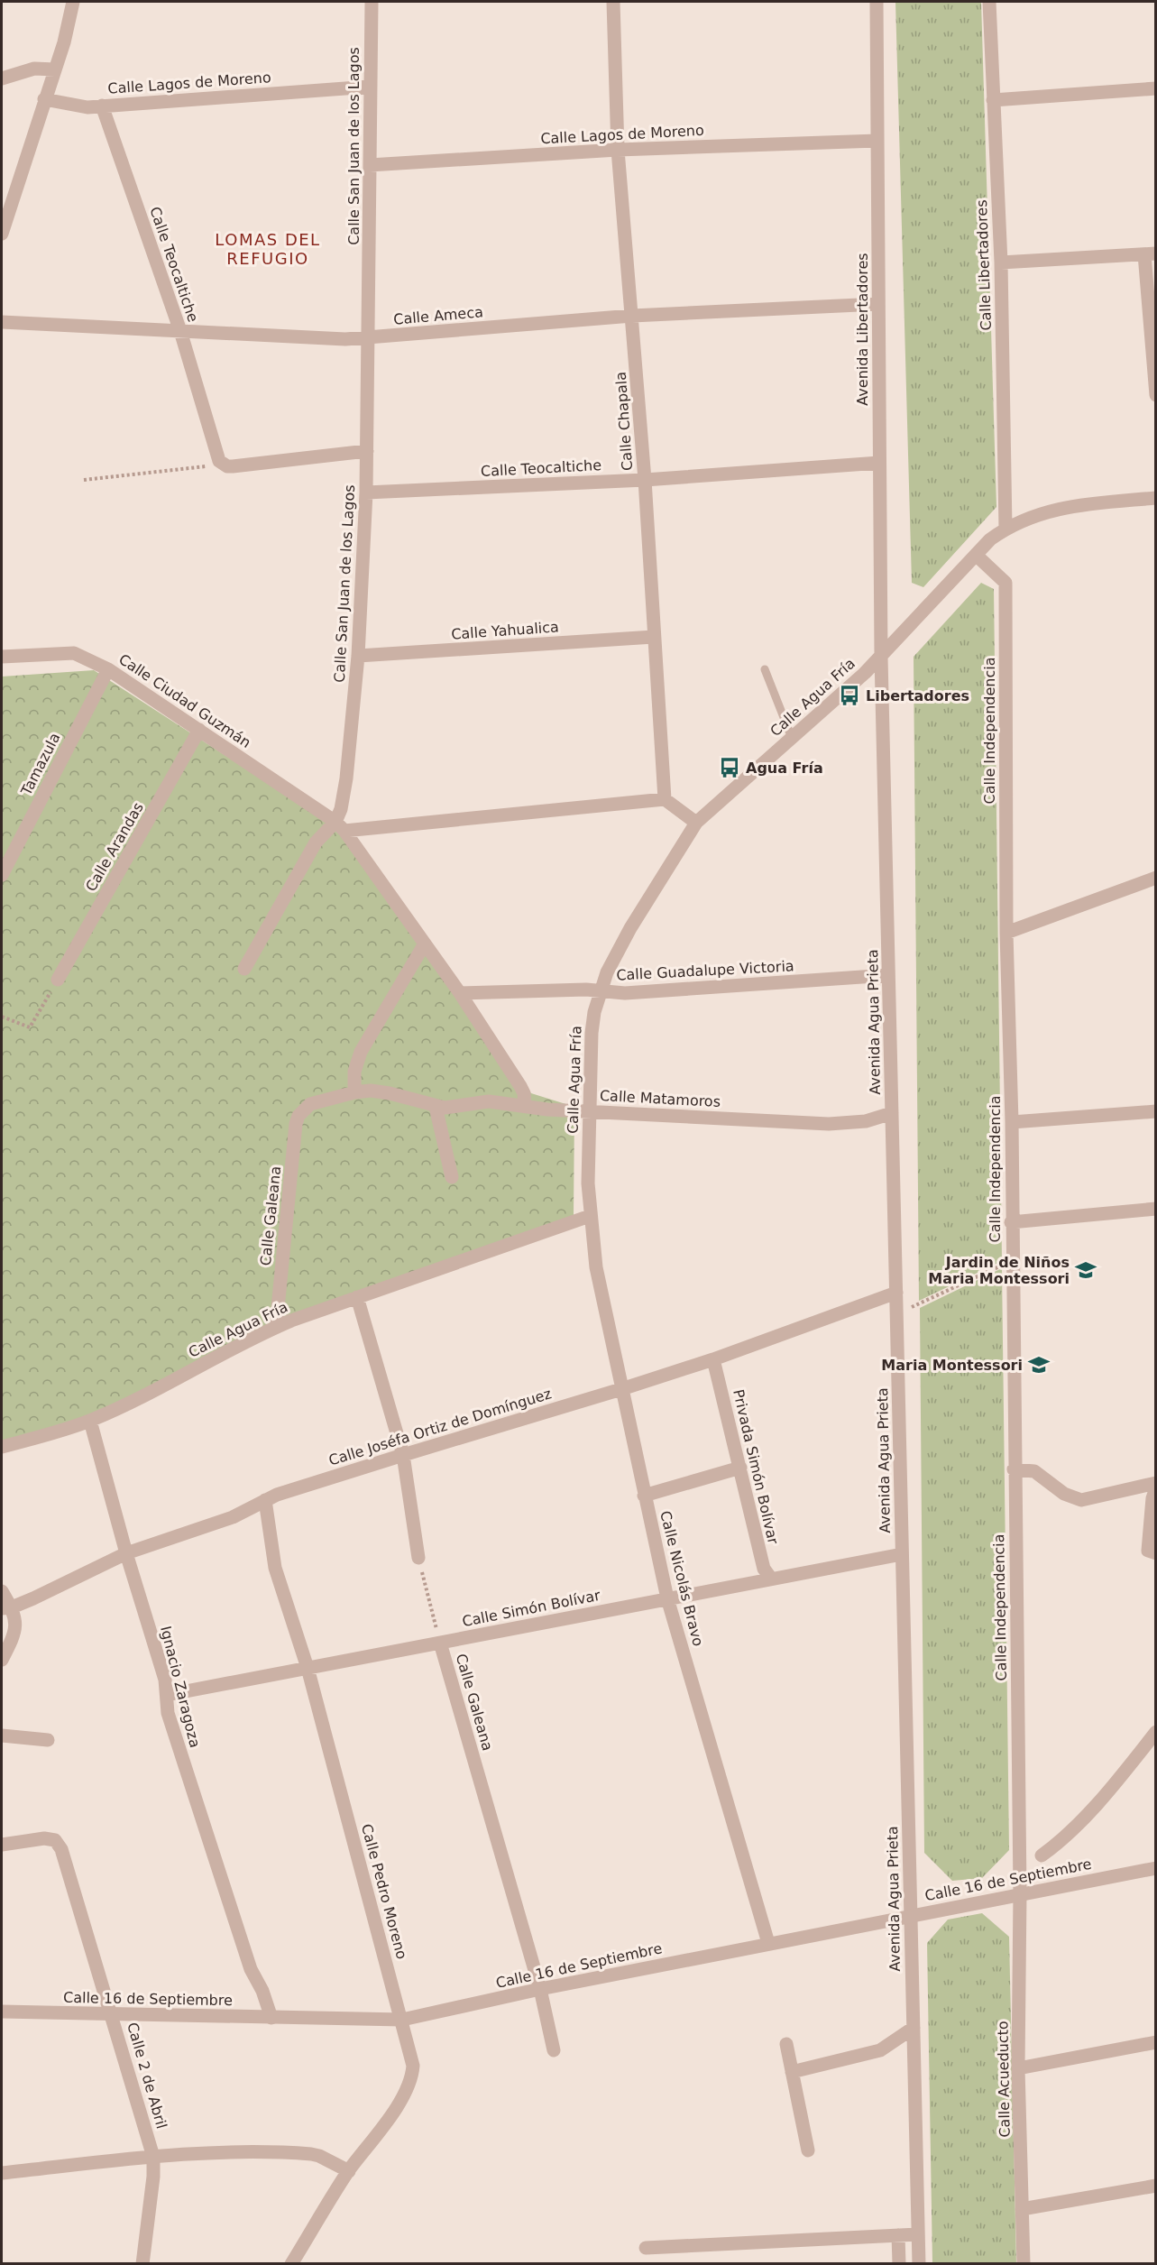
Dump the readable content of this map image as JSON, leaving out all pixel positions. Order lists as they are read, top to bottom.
{
  "streets": {
    "street": [
      "Calle Lagos de Moreno",
      "Calle San Juan de los Lagos",
      "Calle Teocaltiche",
      "Calle Libertadores",
      "Calle Ameca",
      "Avenida Libertadores",
      "Calle Chapala",
      "Calle Yahualica",
      "Calle Agua Fría",
      "Calle Ciudad Guzmán",
      "Calle Independencia",
      "Tamazula",
      "Calle Arandas",
      "Calle Guadalupe Victoria",
      "Avenida Agua Prieta",
      "Calle Matamoros",
      "Calle Galeana",
      "Calle Joséfa Ortiz de Domínguez",
      "Privada Simón Bolívar",
      "Calle Nicolás Bravo",
      "Calle Simón Bolívar",
      "Ignacio Zaragoza",
      "Calle 16 de Septiembre",
      "Calle Pedro Moreno",
      "Calle 2 de Abril",
      "Calle Acueducto"
    ]
  },
  "crossings": [
    ["Calle Lagos de Moreno", "Calle San Juan de los Lagos"],
    ["Calle Lagos de Moreno", "Calle Teocaltiche"],
    ["Calle Lagos de Moreno", "Avenida Libertadores"],
    ["Calle Lagos de Moreno", "Calle Chapala"],
    ["Calle San Juan de los Lagos", "Calle Teocaltiche"],
    ["Calle San Juan de los Lagos", "Calle Ameca"],
    ["Calle San Juan de los Lagos", "Calle Yahualica"],
    ["Calle San Juan de los Lagos", "Calle Ciudad Guzmán"],
    ["Calle Teocaltiche", "Calle Ameca"],
    ["Calle Teocaltiche", "Avenida Libertadores"],
    ["Calle Teocaltiche", "Calle Chapala"],
    ["Calle Libertadores", "Calle Agua Fría"],
    ["Calle Ameca", "Avenida Libertadores"],
    ["Calle Ameca", "Calle Chapala"],
    ["Avenida Libertadores", "Calle Agua Fría"],
    ["Avenida Libertadores", "Avenida Agua Prieta"],
    ["Calle Chapala", "Calle Yahualica"],
    ["Calle Agua Fría", "Calle Independencia"],
    ["Calle Agua Fría", "Calle Guadalupe Victoria"],
    ["Calle Agua Fría", "Avenida Agua Prieta"],
    ["Calle Agua Fría", "Calle Matamoros"],
    ["Calle Agua Fría", "Calle Galeana"],
    ["Calle Agua Fría", "Calle Nicolás Bravo"],
    ["Calle Agua Fría", "Ignacio Zaragoza"],
    ["Calle Ciudad Guzmán", "Tamazula"],
    ["Calle Ciudad Guzmán", "Calle Arandas"],
    ["Calle Independencia", "Calle 16 de Septiembre"],
    ["Calle Independencia", "Calle Acueducto"],
    ["Calle Guadalupe Victoria", "Avenida Agua Prieta"],
    ["Avenida Agua Prieta", "Calle Matamoros"],
    ["Avenida Agua Prieta", "Calle Joséfa Ortiz de Domínguez"],
    ["Avenida Agua Prieta", "Calle Simón Bolívar"],
    ["Avenida Agua Prieta", "Calle 16 de Septiembre"],
    ["Calle Matamoros", "Calle Galeana"],
    ["Calle Galeana", "Calle Simón Bolívar"],
    ["Calle Galeana", "Calle 16 de Septiembre"],
    ["Calle Joséfa Ortiz de Domínguez", "Privada Simón Bolívar"],
    ["Calle Joséfa Ortiz de Domínguez", "Calle Nicolás Bravo"],
    ["Calle Joséfa Ortiz de Domínguez", "Ignacio Zaragoza"],
    ["Calle Joséfa Ortiz de Domínguez", "Calle Pedro Moreno"],
    ["Privada Simón Bolívar", "Calle Simón Bolívar"],
    ["Calle Nicolás Bravo", "Calle Simón Bolívar"],
    ["Calle Nicolás Bravo", "Calle 16 de Septiembre"],
    ["Calle Simón Bolívar", "Ignacio Zaragoza"],
    ["Calle Simón Bolívar", "Calle Pedro Moreno"],
    ["Ignacio Zaragoza", "Calle 16 de Septiembre"],
    ["Calle 16 de Septiembre", "Calle Pedro Moreno"],
    ["Calle 16 de Septiembre", "Calle 2 de Abril"],
    ["Calle 16 de Septiembre", "Calle Acueducto"]
  ],
  "districts": ["LOMAS DEL REFUGIO"],
  "places": {
    "bus stop": ["Libertadores", "Agua Fría"],
    "school or university": ["Jardin de Niños Maria Montessori", "Maria Montessori"]
  }
}
